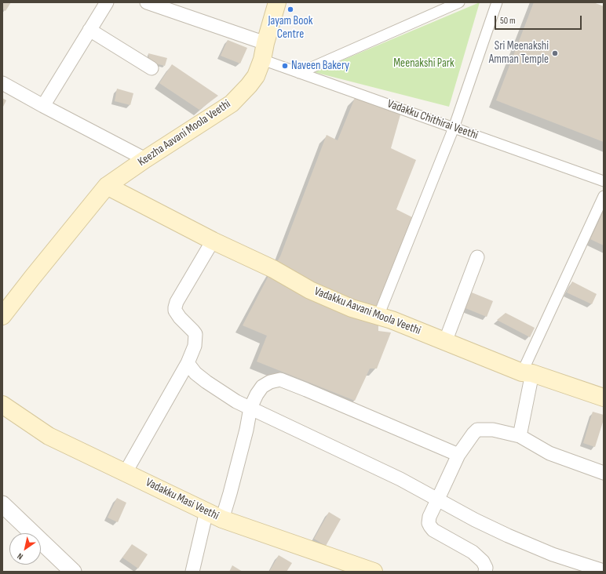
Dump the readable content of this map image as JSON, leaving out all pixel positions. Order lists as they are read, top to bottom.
{
  "streets": {
    "main road": ["Keezha Aavani Moola Veethi", "Vadakku Aavani Moola Veethi", "Vadakku Masi Veethi"],
    "street": ["Vadakku Chithirai Veethi"]
  },
  "crossings": [
    ["Vadakku Chithirai Veethi", "Keezha Aavani Moola Veethi"],
    ["Keezha Aavani Moola Veethi", "Vadakku Aavani Moola Veethi"]
  ],
  "parks": ["Meenakshi Park"],
  "places": ["Jayam Book Centre", "Sri Meenakshi Amman Temple", "Naveen Bakery"],
  "scale_bar": "50 m",
  "north": "bottom left"
}
